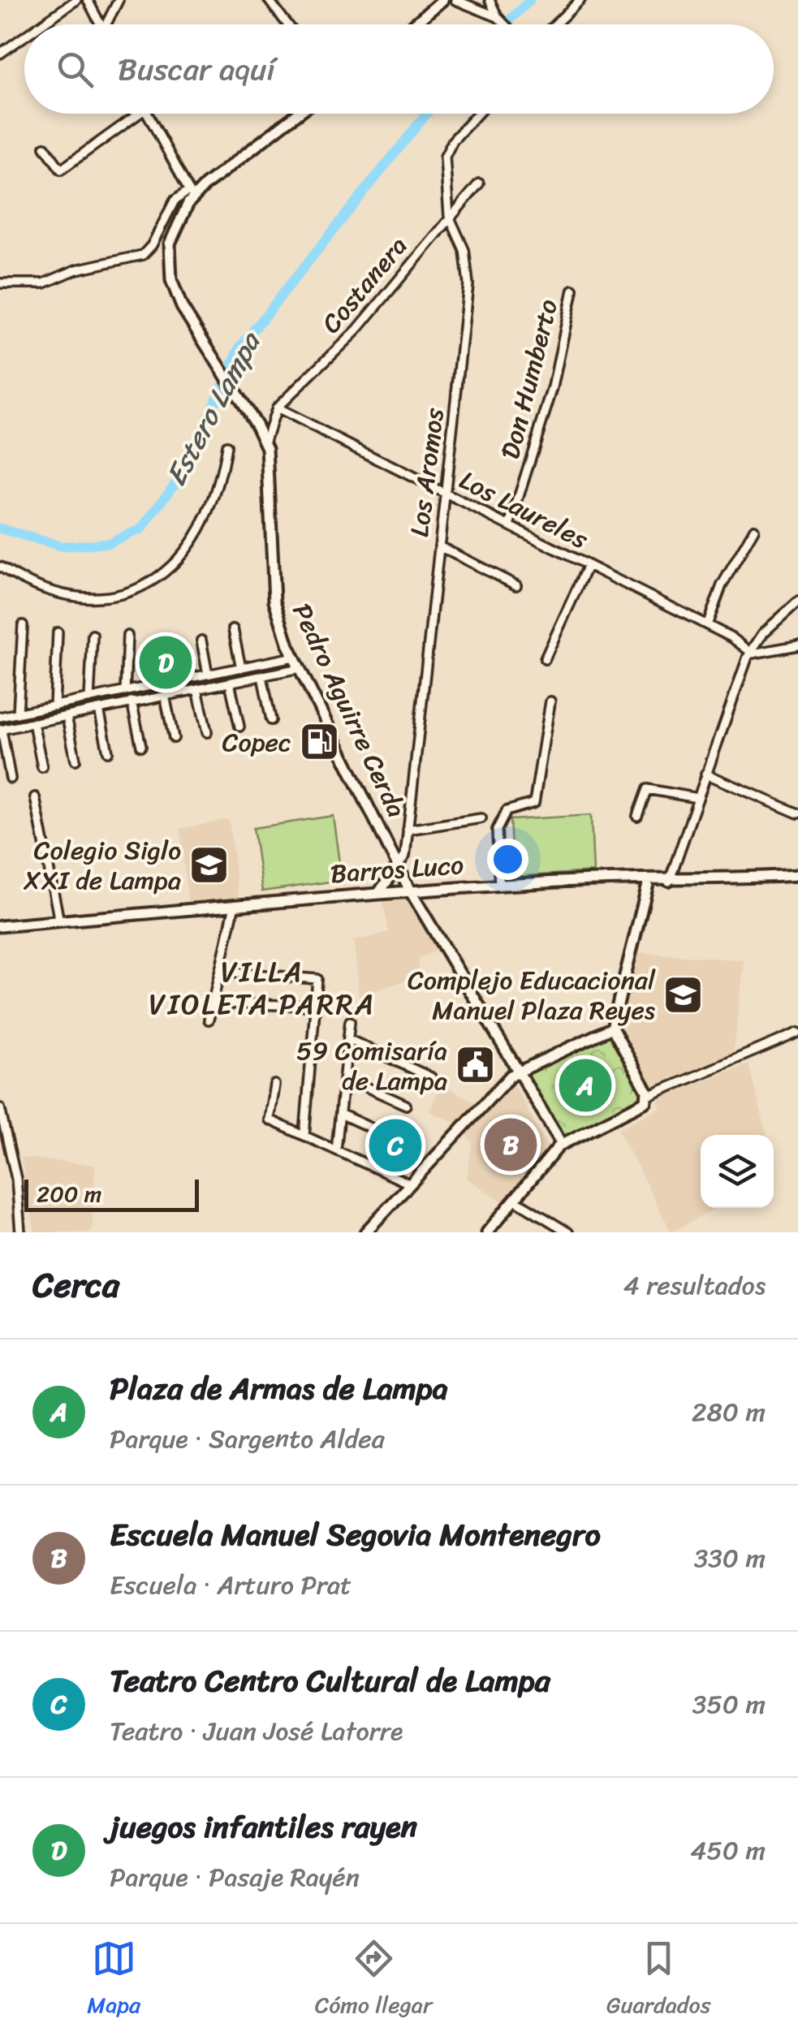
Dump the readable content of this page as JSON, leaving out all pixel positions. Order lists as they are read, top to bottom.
{
  "streets": {
    "main road": ["Pedro Aguirre Cerda", "Barros Luco"],
    "street": [
      "Costanera",
      "Don Humberto",
      "Los Aromos",
      "Los Laureles"
    ]
  },
  "crossings": [
    ["Costanera", "Los Aromos"],
    ["Costanera", "Los Laureles"],
    ["Don Humberto", "Los Laureles"],
    ["Los Aromos", "Los Laureles"],
    ["Los Aromos", "Pedro Aguirre Cerda"],
    ["Pedro Aguirre Cerda", "Barros Luco"]
  ],
  "districts": ["VILLA VIOLETA PARRA"],
  "water": ["Estero Lampa"],
  "places": {
    "fuel station": ["Copec"],
    "school or university": ["Colegio Siglo XXI de Lampa", "Complejo Educacional Manuel Plaza Reyes"],
    "public building": ["59 Comisaría de Lampa"]
  },
  "scale_bar": "200 m",
  "page": {
    "search": "Buscar aquí",
    "pins": [
      "D",
      "A",
      "B",
      "C"
    ],
    "scale": "200 m",
    "heading": ["Cerca", "4 resultados"],
    "list": [
      {
        "mark": "A",
        "name": "Plaza de Armas de Lampa",
        "note": "Parque · Sargento Aldea",
        "value": "280 m"
      },
      {
        "mark": "B",
        "name": "Escuela Manuel Segovia Montenegro",
        "note": "Escuela · Arturo Prat",
        "value": "330 m"
      },
      {
        "mark": "C",
        "name": "Teatro Centro Cultural de Lampa",
        "note": "Teatro · Juan José Latorre",
        "value": "350 m"
      },
      {
        "mark": "D",
        "name": "juegos infantiles rayen",
        "note": "Parque · Pasaje Rayén",
        "value": "450 m"
      }
    ],
    "nav": ["Mapa", "Cómo llegar", "Guardados"]
  }
}
